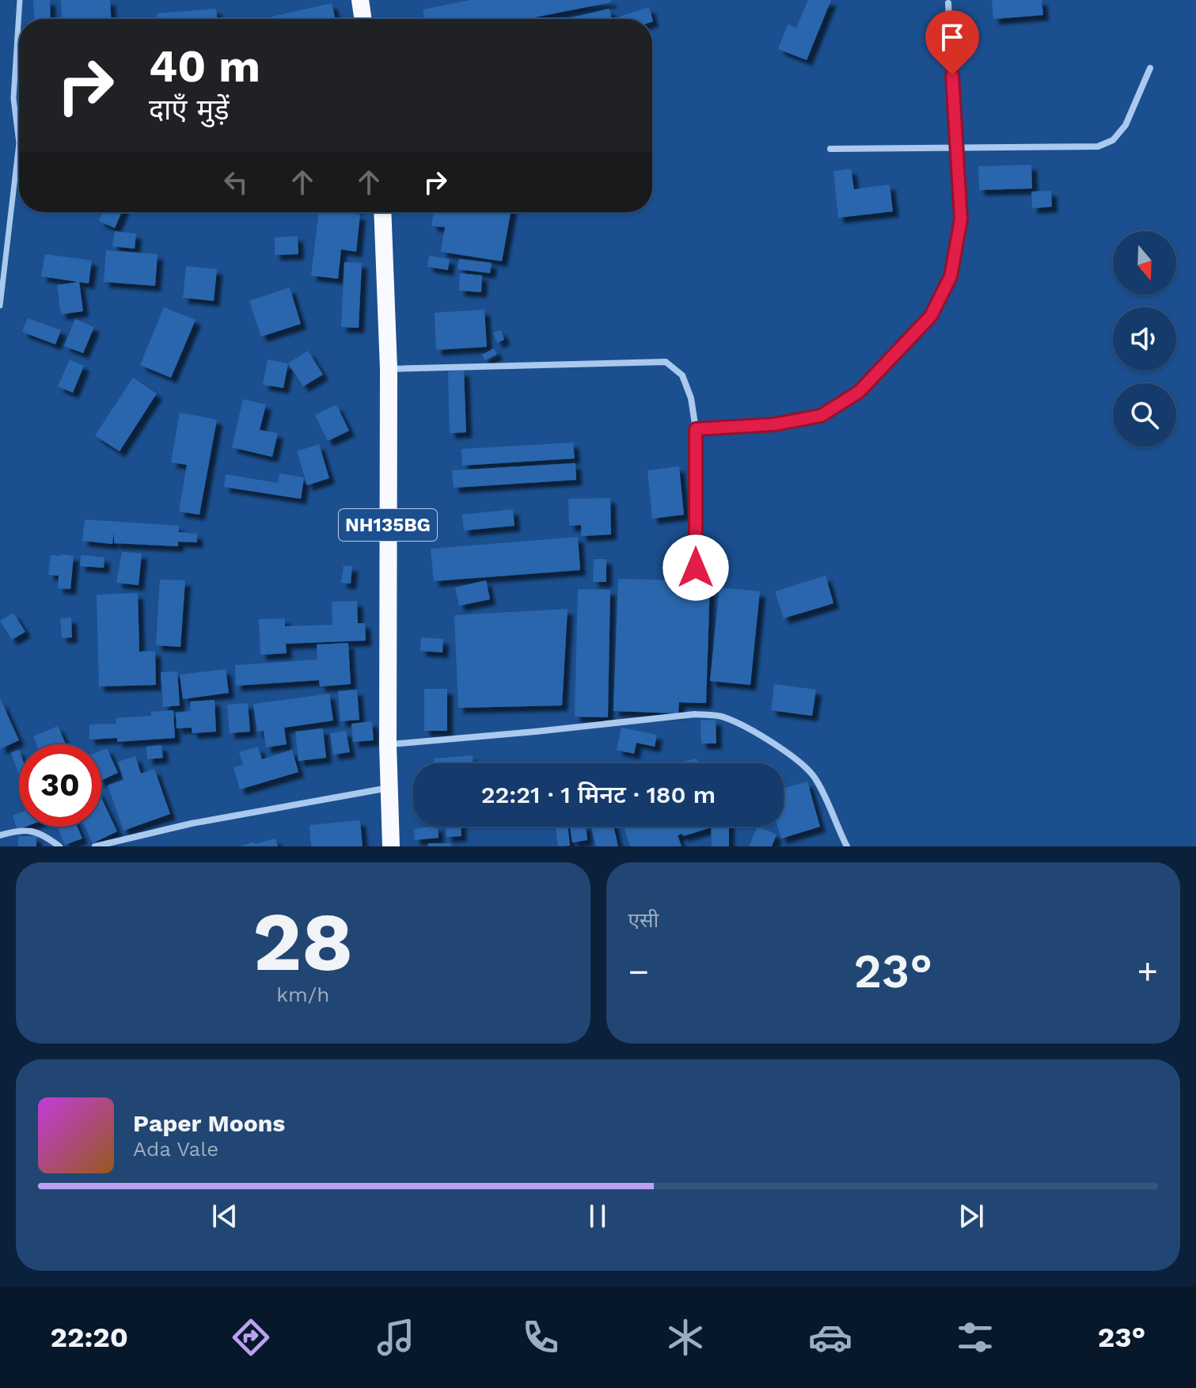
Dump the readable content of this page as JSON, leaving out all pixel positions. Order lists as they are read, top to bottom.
{
  "streets": {
    "highway": ["NH135BG"]
  },
  "north": "bottom",
  "page": {
    "turn": ["40 m", "दाएँ मुड़ें"],
    "limit": "30",
    "trip": "22:21 · 1 मिनट · 180 m",
    "tile": [
      ["28", "km/h"],
      "एसी"
    ],
    "heat": ["−", "23°", "+"],
    "song": ["Paper Moons", "Ada Vale"],
    "tabs": ["22:20", "23°"]
  }
}
